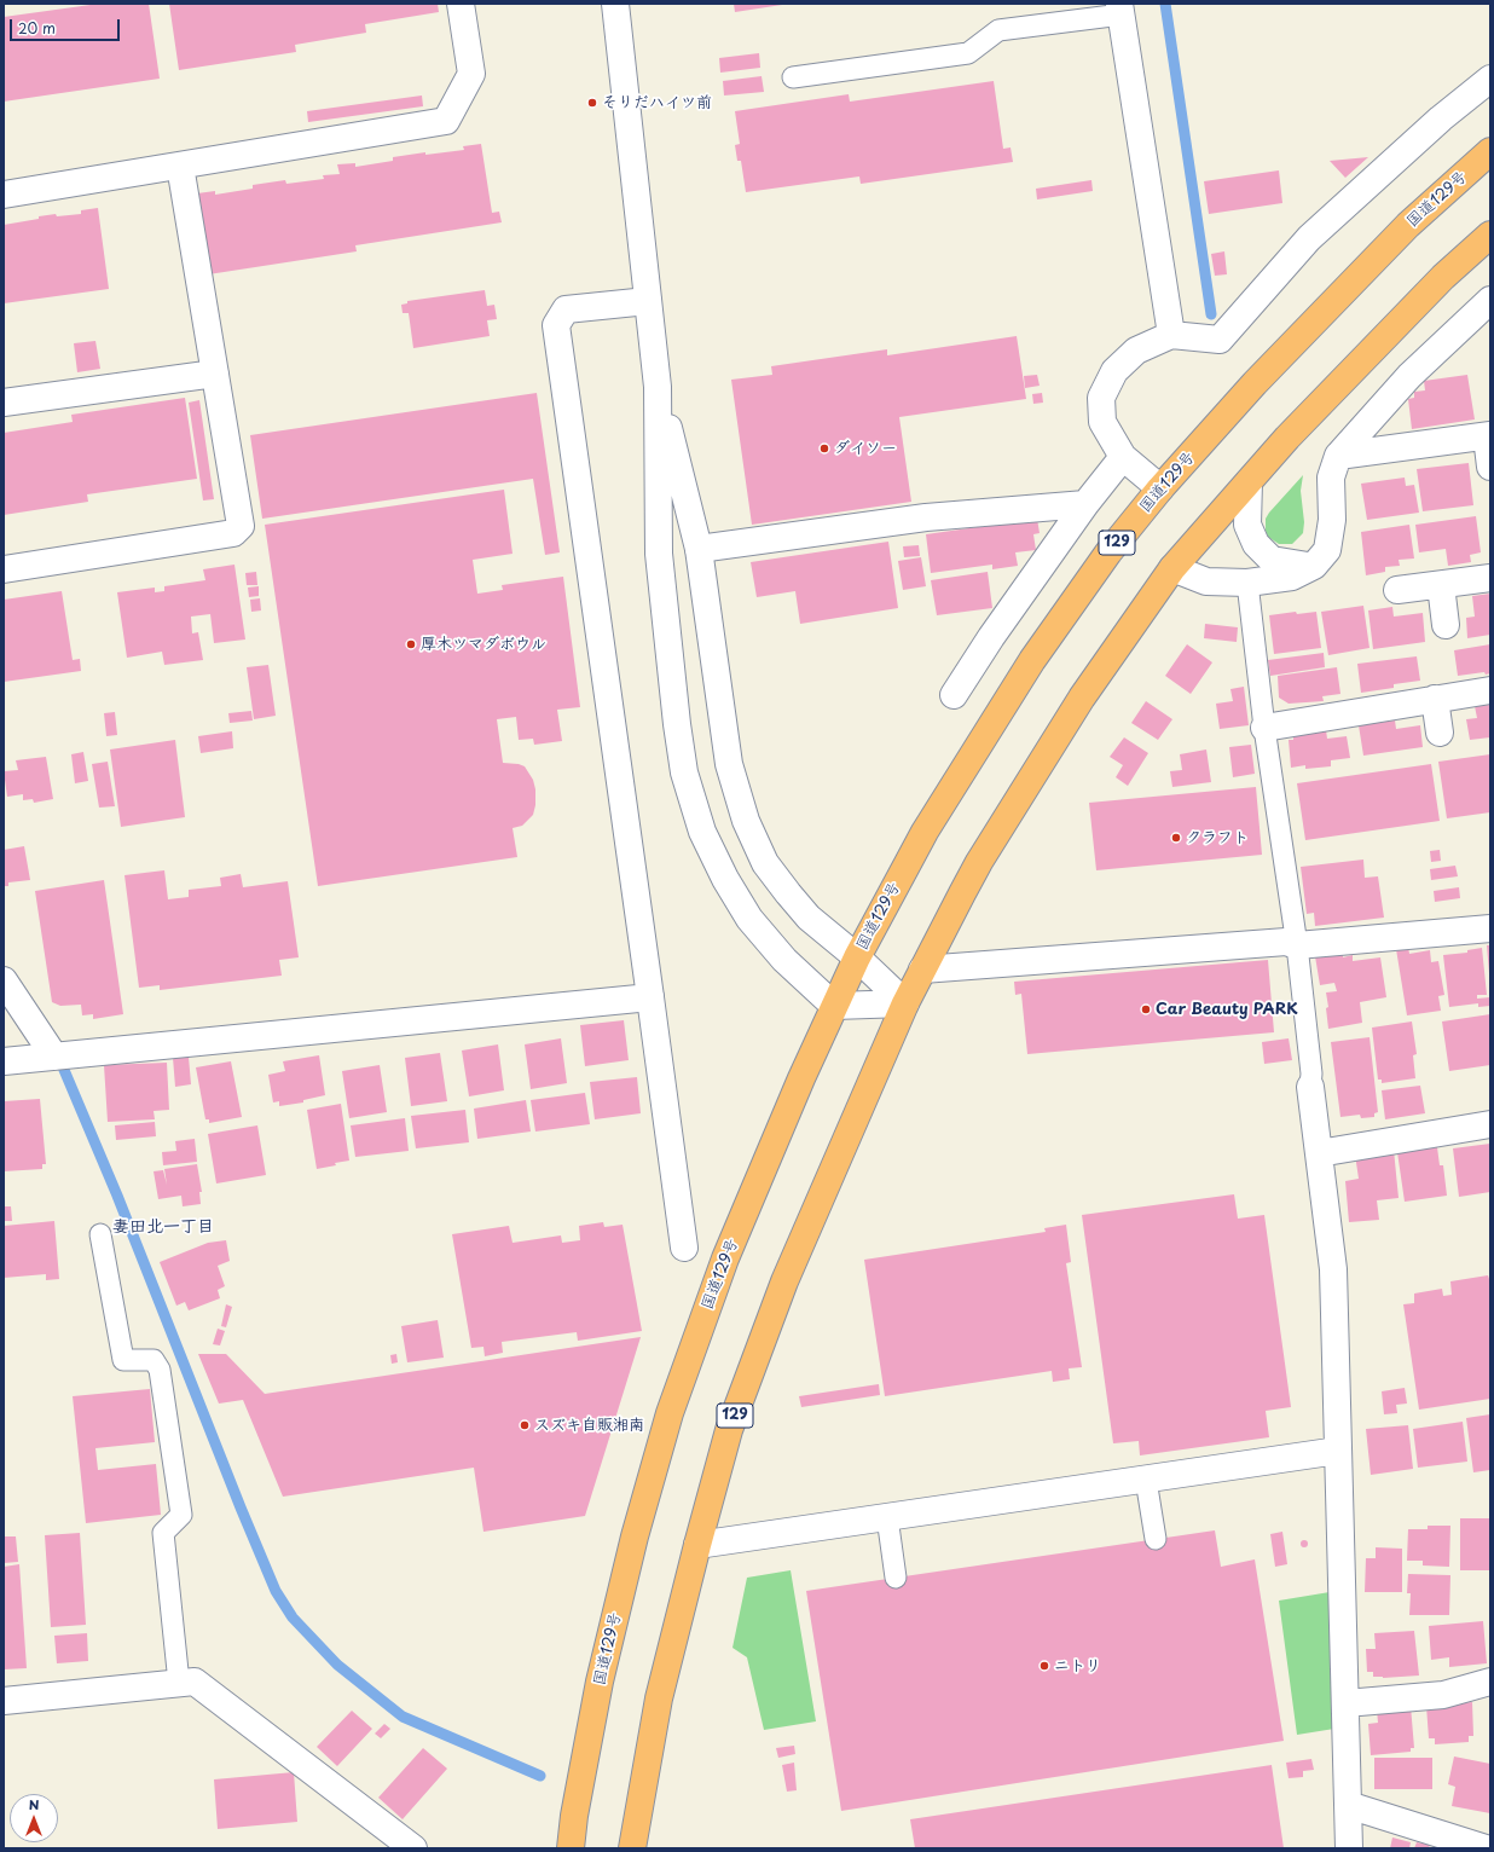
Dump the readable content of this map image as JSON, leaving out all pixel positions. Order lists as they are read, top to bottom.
{
  "streets": {
    "highway": ["国道129号", "129"]
  },
  "districts": ["妻田北一丁目"],
  "places": [
    "そりだハイツ前",
    "ダイソー",
    "厚木ツマダボウル",
    "クラフト",
    "Car Beauty PARK",
    "スズキ自販湘南",
    "ニトリ"
  ],
  "scale_bar": "20 m",
  "north": "top"
}
